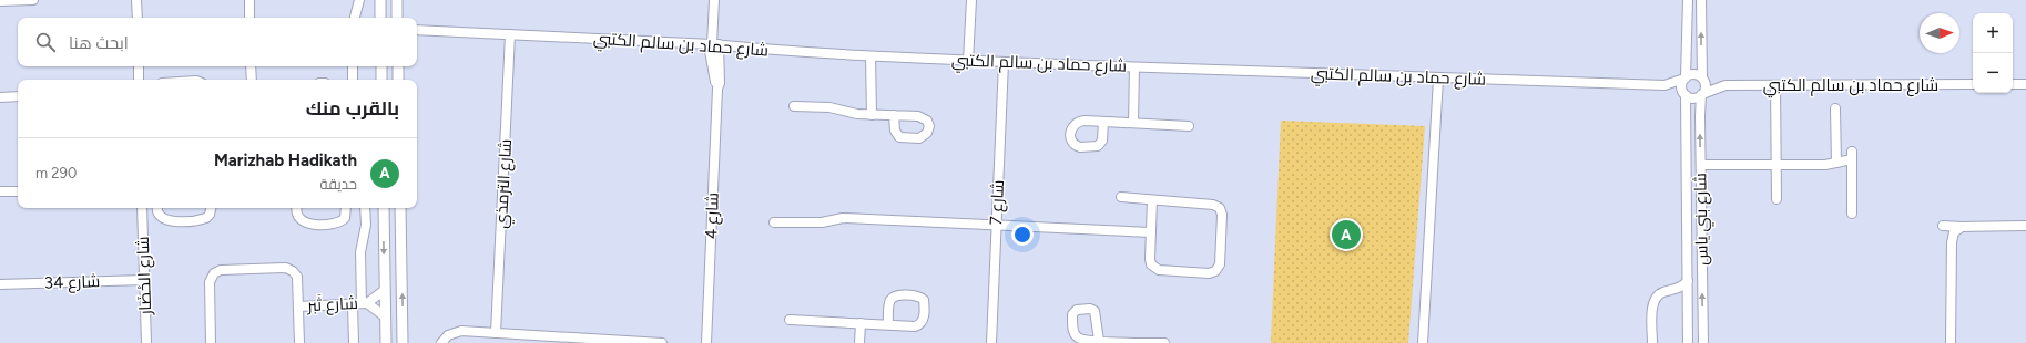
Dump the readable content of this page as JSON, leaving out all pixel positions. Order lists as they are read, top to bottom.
{
  "streets": {
    "street": [
      "شارع حماد بن سالم الكتبي",
      "شارع الترمذي",
      "شارع 7",
      "شارع 4",
      "شارع بني ياس",
      "شارع الحْضَار",
      "شارع 34",
      "شارع ثَبر"
    ]
  },
  "crossings": [
    ["شارع حماد بن سالم الكتبي", "شارع الترمذي"],
    ["شارع حماد بن سالم الكتبي", "شارع 7"],
    ["شارع حماد بن سالم الكتبي", "شارع 4"],
    ["شارع حماد بن سالم الكتبي", "شارع بني ياس"],
    ["شارع الحْضَار", "شارع 34"]
  ],
  "north": "right",
  "page": {
    "map_buttons": ["+", "−"],
    "search": "ابحث هنا",
    "heading": "بالقرب منك",
    "list": [
      {
        "mark": "A",
        "name": "Marizhab Hadikath",
        "note": "حديقة",
        "value": "290 m"
      }
    ],
    "pins": "A"
  }
}
